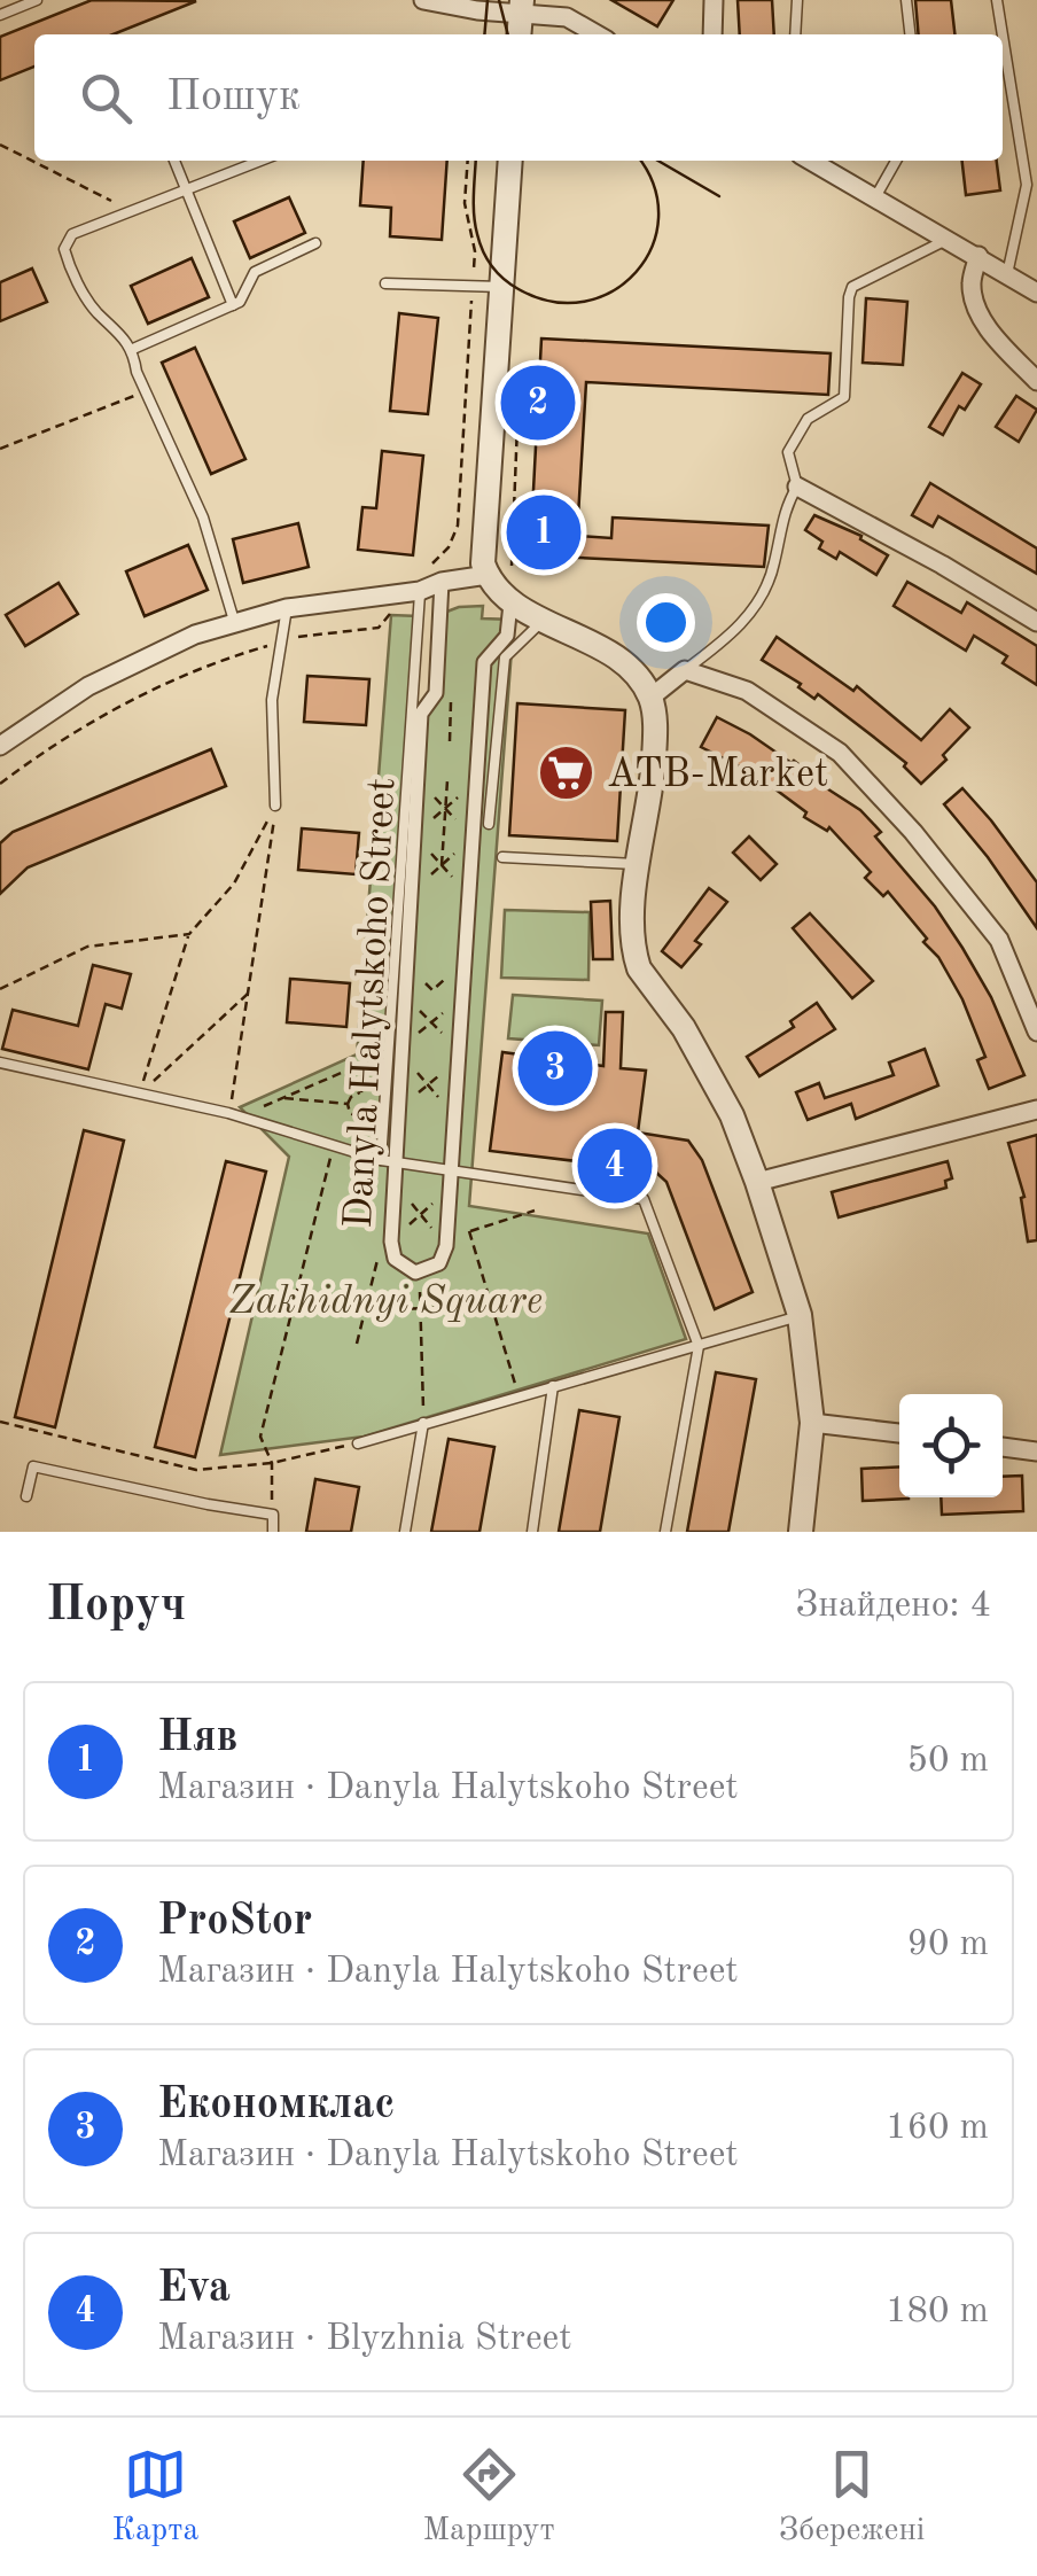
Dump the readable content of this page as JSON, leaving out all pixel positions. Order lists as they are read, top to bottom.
{
  "streets": {
    "street": ["Danyla Halytskoho Street"]
  },
  "parks": ["Zakhidnyi Square"],
  "places": {
    "supermarket": ["ATB-Market"]
  },
  "page": {
    "search": "Пошук",
    "pins": [
      "2",
      "1",
      "3",
      "4"
    ],
    "heading": ["Поруч", "Знайдено: 4"],
    "list": [
      {
        "mark": "1",
        "name": "Няв",
        "note": "Магазин · Danyla Halytskoho Street",
        "value": "50 m"
      },
      {
        "mark": "2",
        "name": "ProStor",
        "note": "Магазин · Danyla Halytskoho Street",
        "value": "90 m"
      },
      {
        "mark": "3",
        "name": "Економклас",
        "note": "Магазин · Danyla Halytskoho Street",
        "value": "160 m"
      },
      {
        "mark": "4",
        "name": "Eva",
        "note": "Магазин · Blyzhnia Street",
        "value": "180 m"
      }
    ],
    "nav": ["Карта", "Маршрут", "Збережені"]
  }
}
